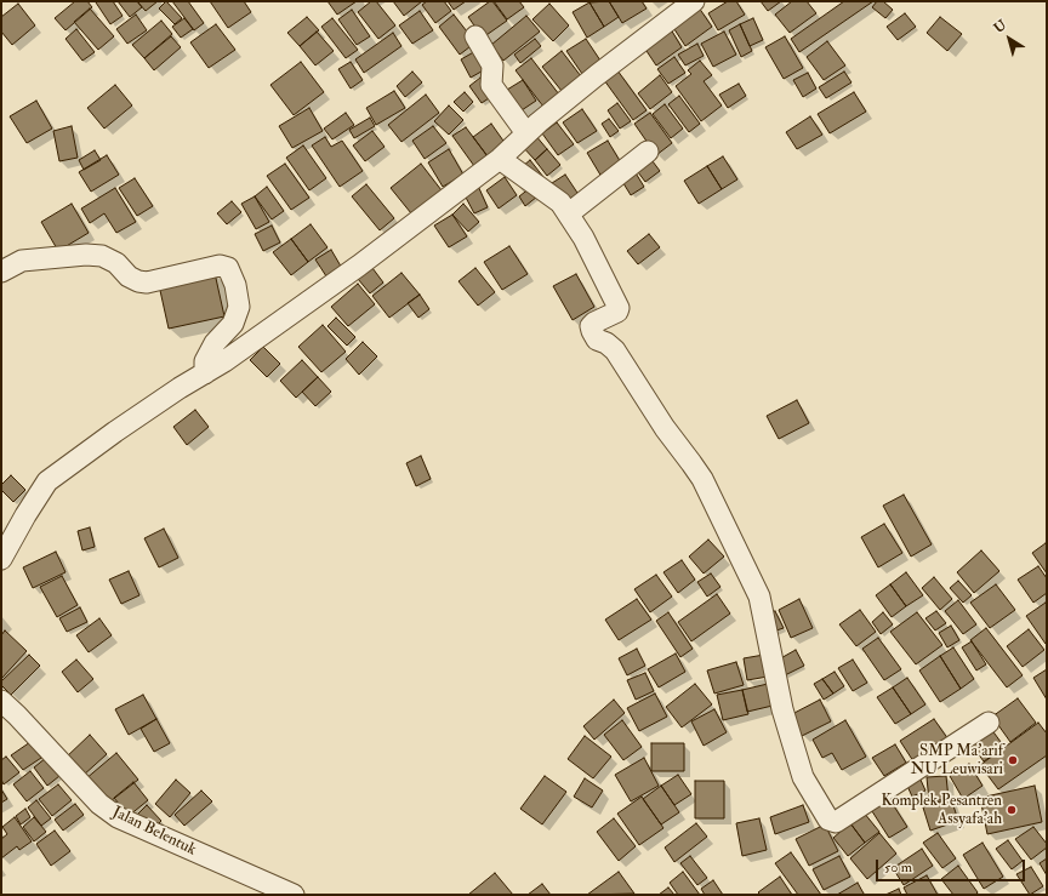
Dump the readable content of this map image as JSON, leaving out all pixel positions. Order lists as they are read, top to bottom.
{
  "streets": {
    "street": ["Jalan Belentuk"]
  },
  "places": ["SMP Ma'arif NU Leuwisari", "Komplek Pesantren Assyafa'ah"],
  "scale_bar": "50 m",
  "north": "top left"
}
